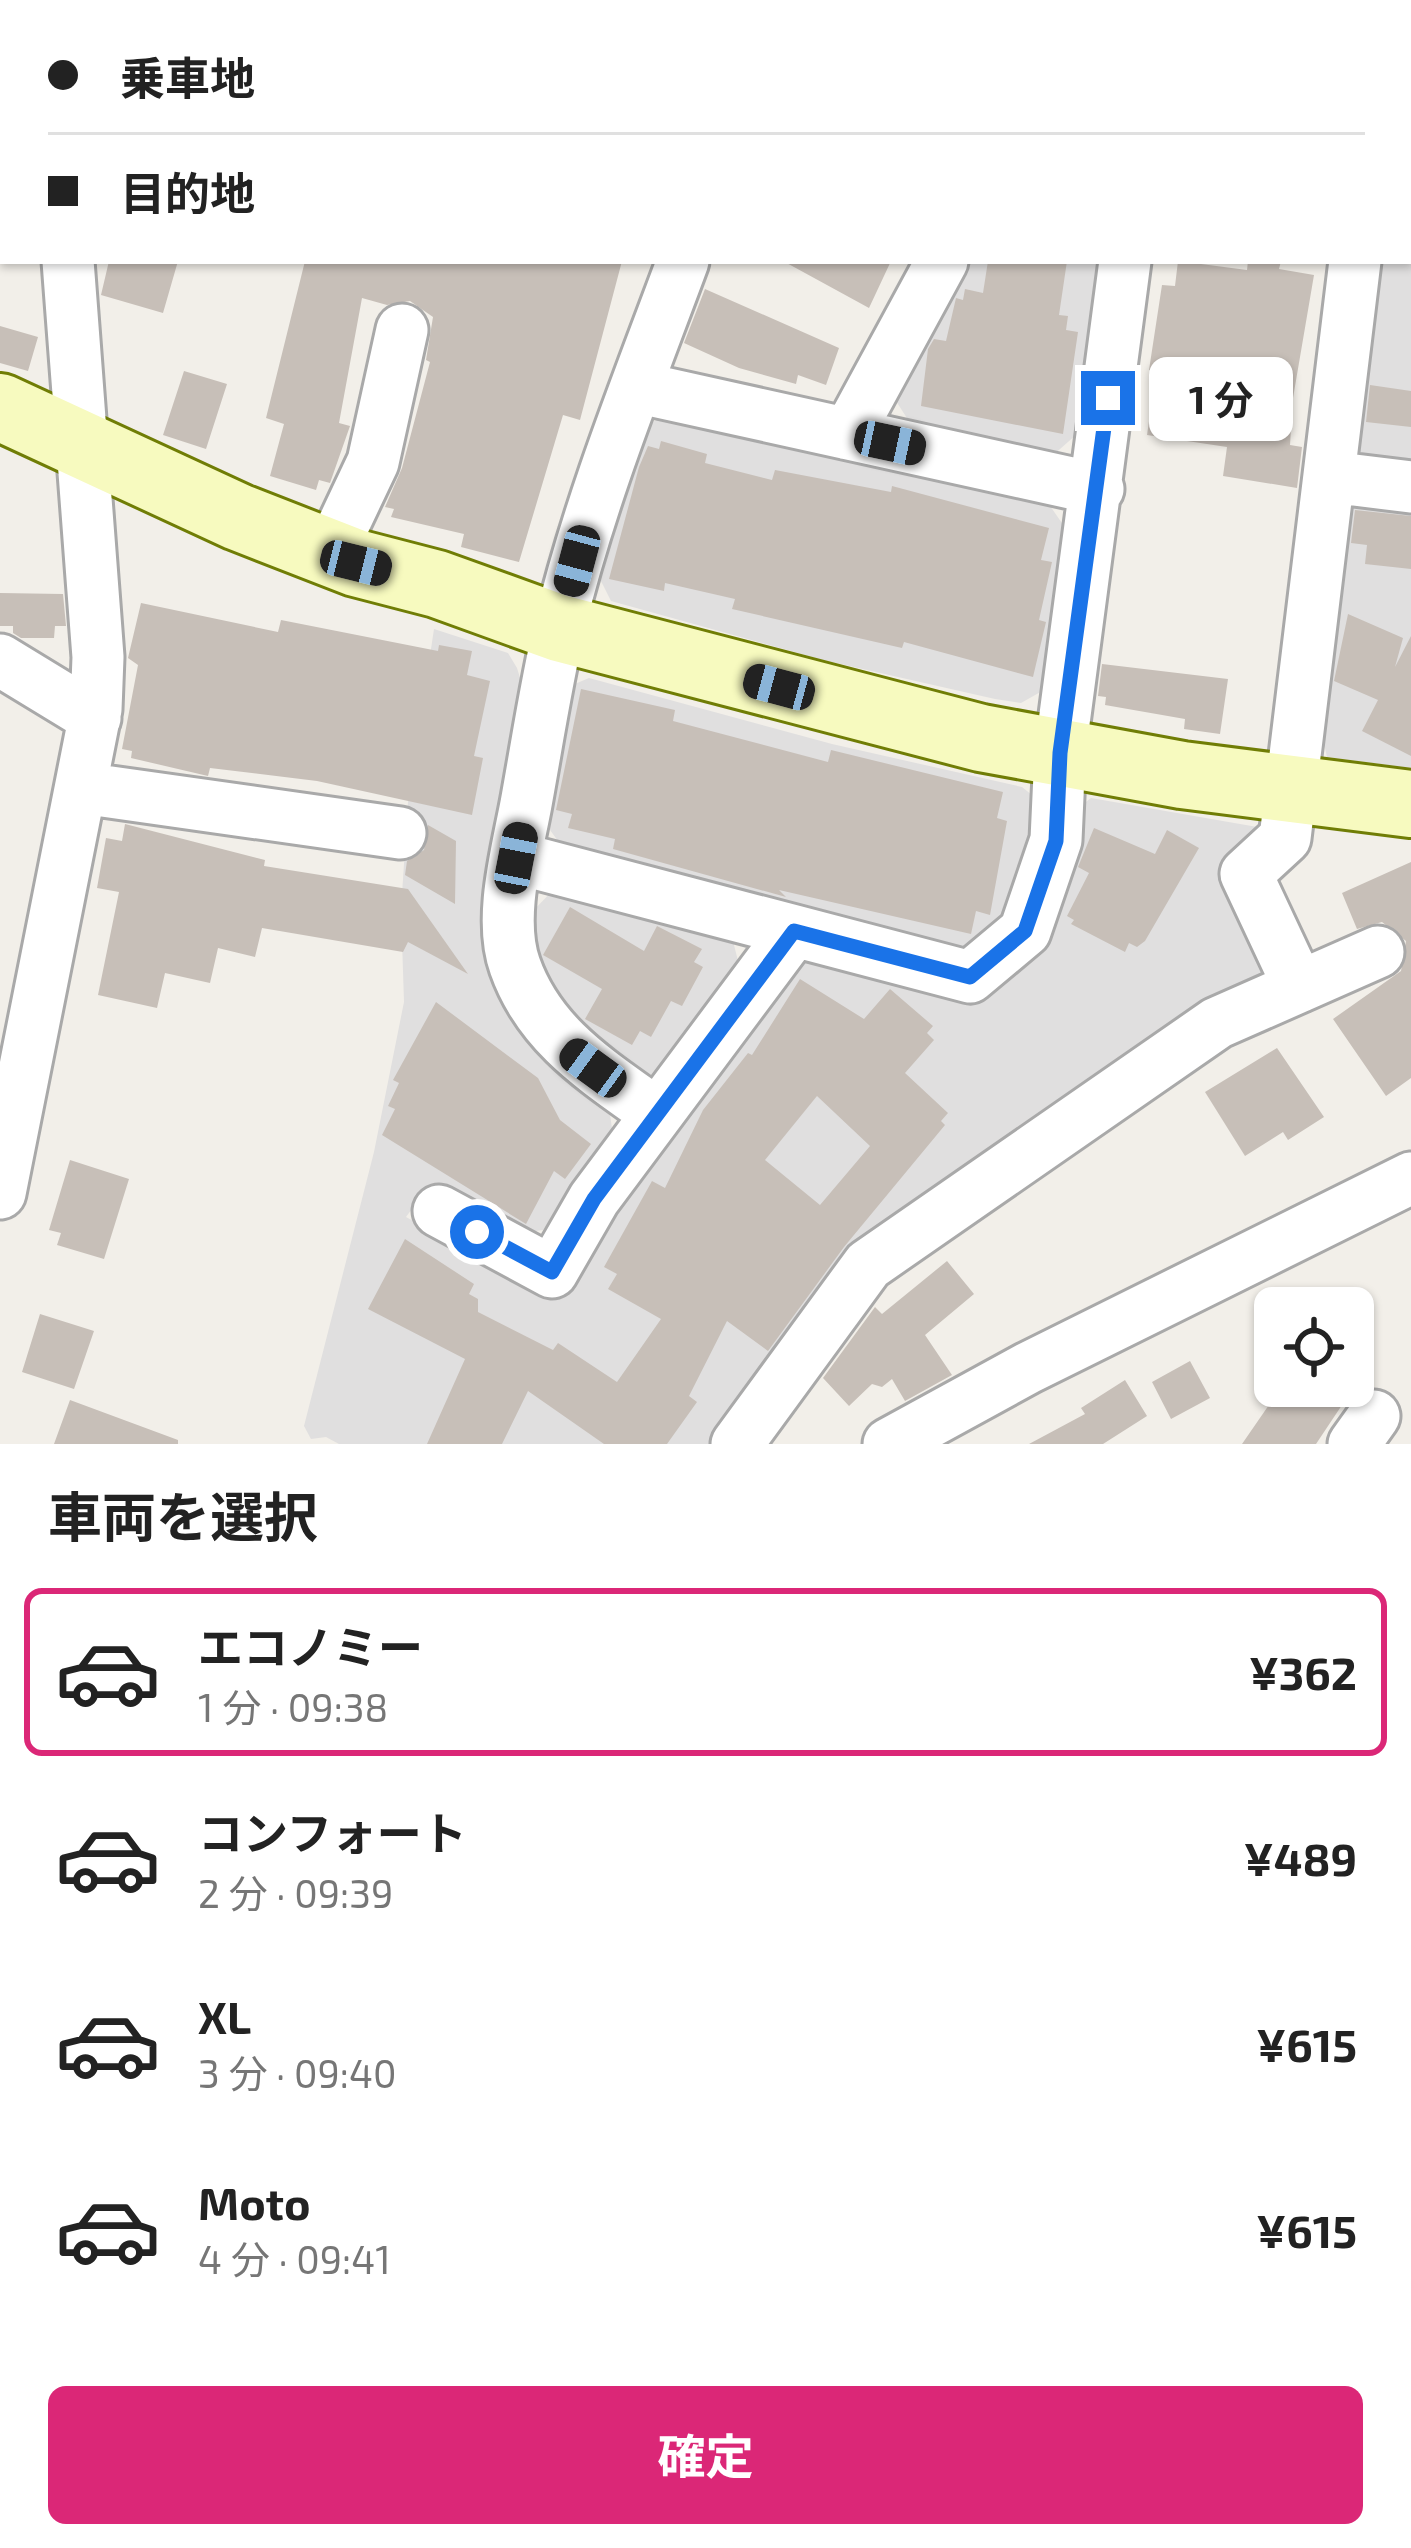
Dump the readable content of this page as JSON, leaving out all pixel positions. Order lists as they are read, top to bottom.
{
  "page": {
    "banner": ["乗車地", "目的地"],
    "bubble": "1 分",
    "heading": "車両を選択",
    "list": [
      {
        "name": "エコノミー",
        "note": "1 分 · 09:38",
        "value": "¥362"
      },
      {
        "name": "コンフォート",
        "note": "2 分 · 09:39",
        "value": "¥489"
      },
      {
        "name": "XL",
        "note": "3 分 · 09:40",
        "value": "¥615"
      },
      {
        "name": "Moto",
        "note": "4 分 · 09:41",
        "value": "¥615"
      }
    ],
    "buttons": "確定"
  }
}
